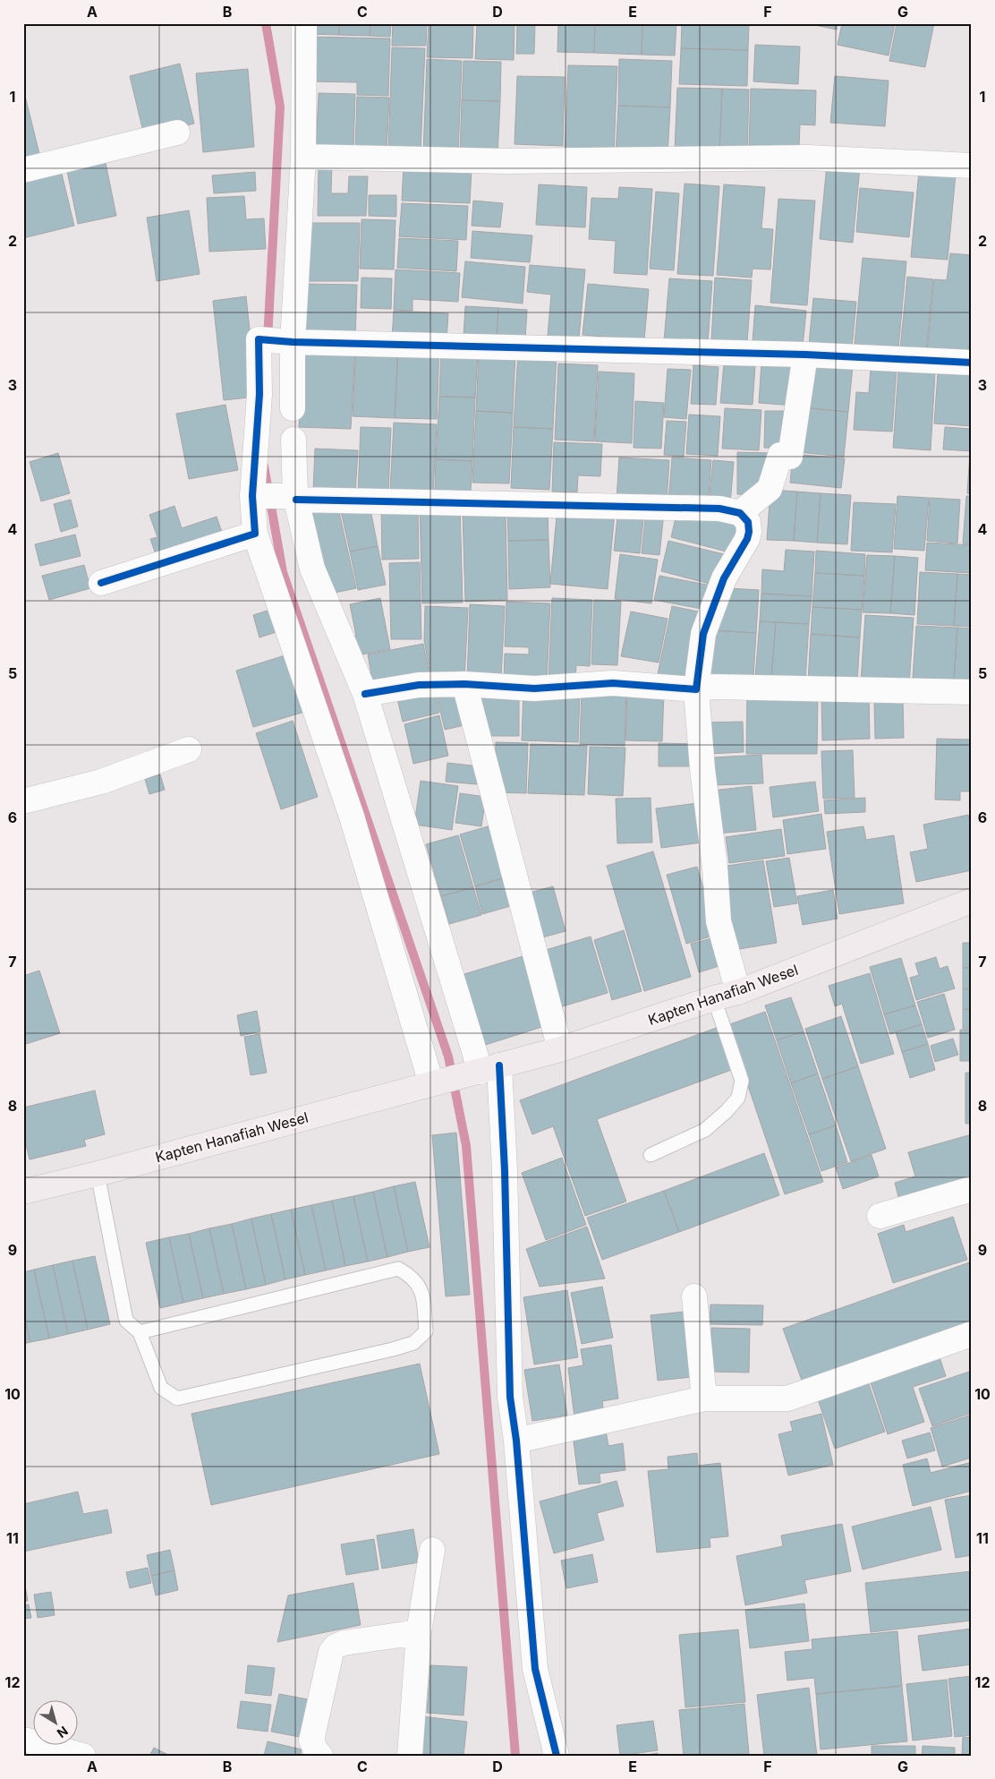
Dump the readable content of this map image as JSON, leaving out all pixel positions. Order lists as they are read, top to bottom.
{
  "streets": {
    "main road": ["Kapten Hanafiah Wesel"]
  },
  "north": "bottom right",
  "grid": {
    "columns": [
      "A",
      "B",
      "C",
      "D",
      "E",
      "F",
      "G"
    ],
    "rows": [
      "1",
      "2",
      "3",
      "4",
      "5",
      "6",
      "7",
      "8",
      "9",
      "10",
      "11",
      "12"
    ]
  }
}
